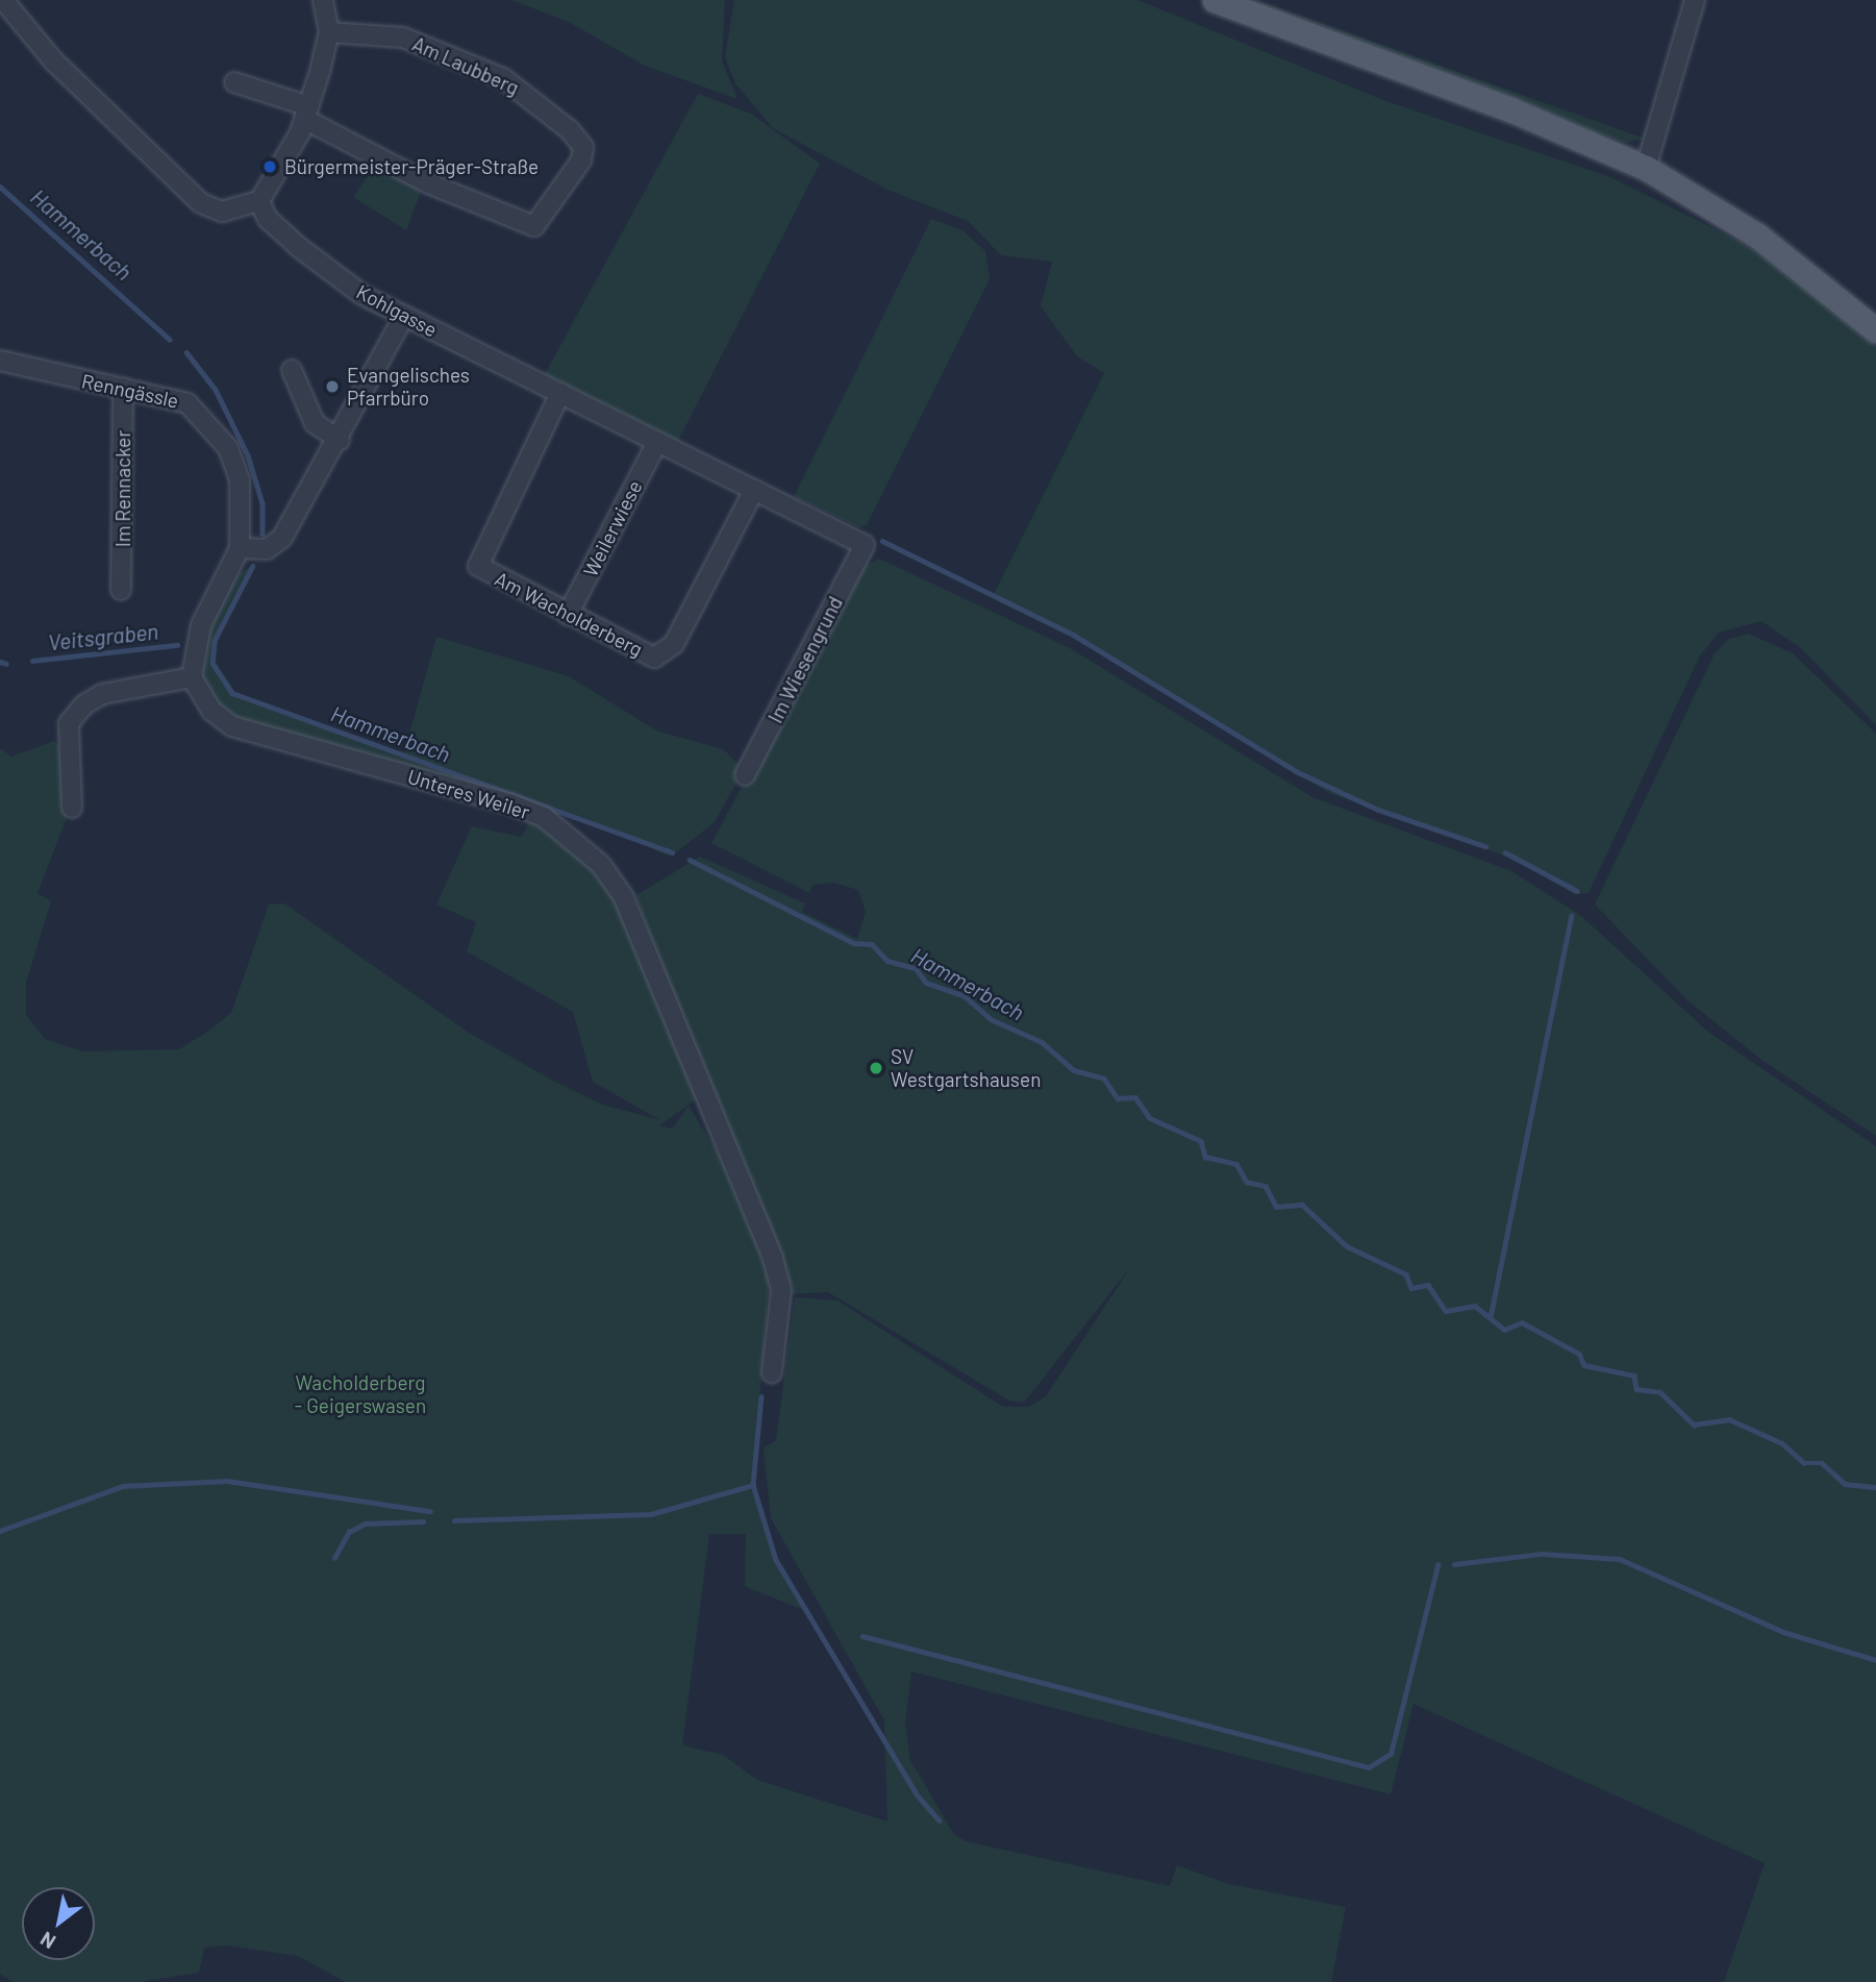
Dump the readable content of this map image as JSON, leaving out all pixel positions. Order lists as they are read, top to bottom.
{
  "streets": {
    "street": [
      "Am Laubberg",
      "Kohlgasse",
      "Renngässle",
      "Im Rennacker",
      "Weilerwiese",
      "Am Wacholderberg",
      "Im Wiesengrund",
      "Unteres Weiler"
    ]
  },
  "crossings": [
    ["Kohlgasse", "Weilerwiese"],
    ["Kohlgasse", "Am Wacholderberg"],
    ["Kohlgasse", "Im Wiesengrund"],
    ["Renngässle", "Im Rennacker"],
    ["Weilerwiese", "Am Wacholderberg"]
  ],
  "water": ["Hammerbach", "Veitsgraben"],
  "parks": ["Wacholderberg - Geigerswasen"],
  "places": ["Bürgermeister-Präger-Straße", "Evangelisches Pfarrbüro", "SV Westgartshausen"],
  "north": "bottom left"
}
